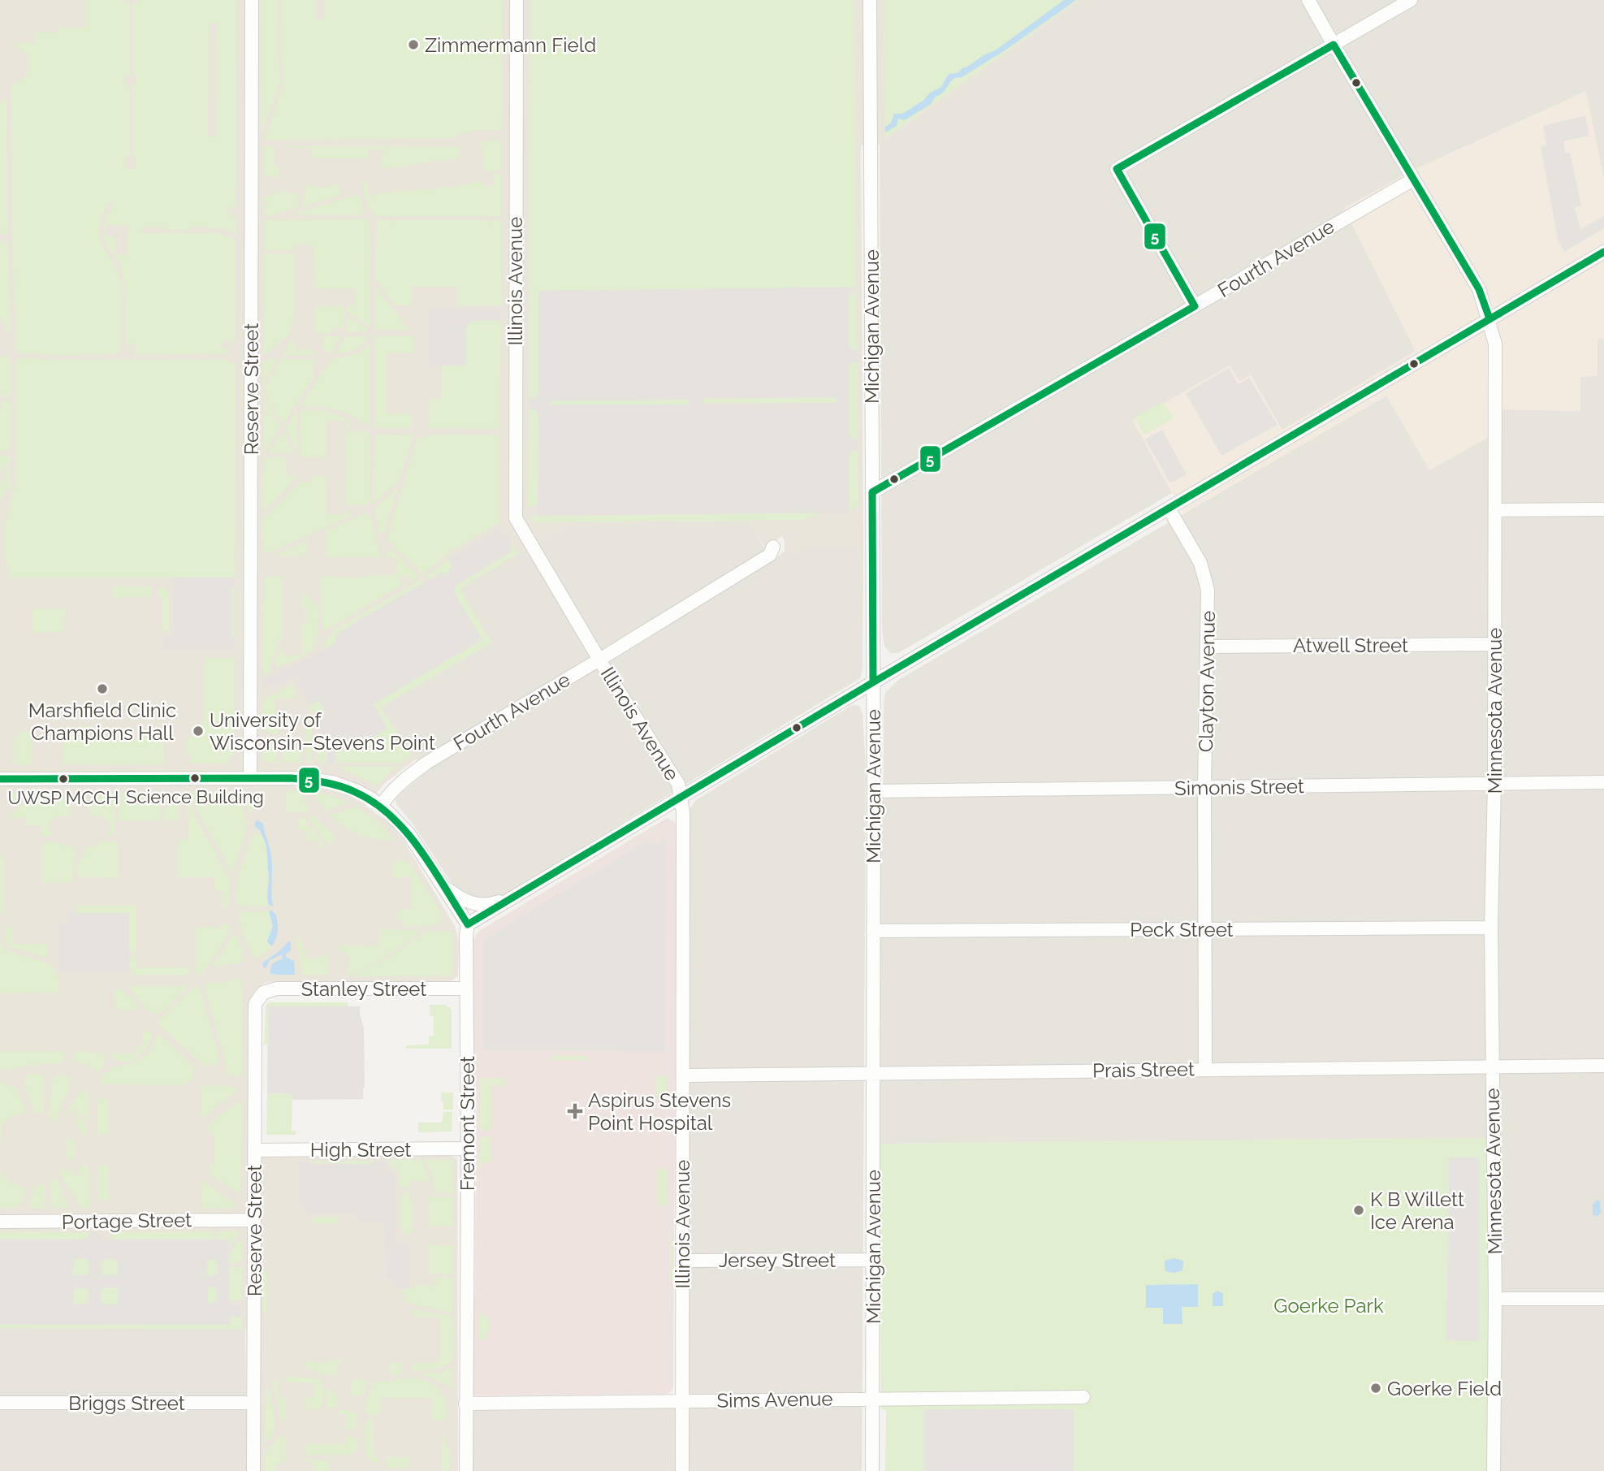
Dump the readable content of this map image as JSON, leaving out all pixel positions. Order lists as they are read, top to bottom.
{
  "streets": {
    "street": [
      "Fourth Avenue",
      "Illinois Avenue",
      "Michigan Avenue",
      "Reserve Street",
      "Atwell Street",
      "Clayton Avenue",
      "Minnesota Avenue",
      "Simonis Street",
      "Peck Street",
      "Stanley Street",
      "Prais Street",
      "Fremont Street",
      "High Street",
      "Portage Street",
      "Jersey Street",
      "Sims Avenue",
      "Briggs Street"
    ]
  },
  "crossings": [
    ["Fourth Avenue", "Illinois Avenue"],
    ["Fourth Avenue", "Michigan Avenue"],
    ["Fourth Avenue", "Minnesota Avenue"],
    ["Illinois Avenue", "Prais Street"],
    ["Illinois Avenue", "Jersey Street"],
    ["Illinois Avenue", "Sims Avenue"],
    ["Michigan Avenue", "Simonis Street"],
    ["Michigan Avenue", "Peck Street"],
    ["Michigan Avenue", "Prais Street"],
    ["Michigan Avenue", "Jersey Street"],
    ["Michigan Avenue", "Sims Avenue"],
    ["Reserve Street", "Stanley Street"],
    ["Reserve Street", "High Street"],
    ["Reserve Street", "Portage Street"],
    ["Reserve Street", "Briggs Street"],
    ["Atwell Street", "Clayton Avenue"],
    ["Atwell Street", "Minnesota Avenue"],
    ["Clayton Avenue", "Simonis Street"],
    ["Clayton Avenue", "Peck Street"],
    ["Clayton Avenue", "Prais Street"],
    ["Minnesota Avenue", "Simonis Street"],
    ["Minnesota Avenue", "Peck Street"],
    ["Minnesota Avenue", "Prais Street"],
    ["Stanley Street", "Fremont Street"],
    ["Fremont Street", "High Street"],
    ["Fremont Street", "Sims Avenue"]
  ],
  "parks": ["Goerke Park"],
  "places": {
    "other": [
      "Zimmermann Field",
      "Marshfield Clinic Champions Hall",
      "University of Wisconsin–Stevens Point",
      "Science Building",
      "UWSP MCCH",
      "K B Willett Ice Arena",
      "Goerke Field"
    ],
    "health": ["Aspirus Stevens Point Hospital"]
  },
  "lines": ["transit line 5"]
}
